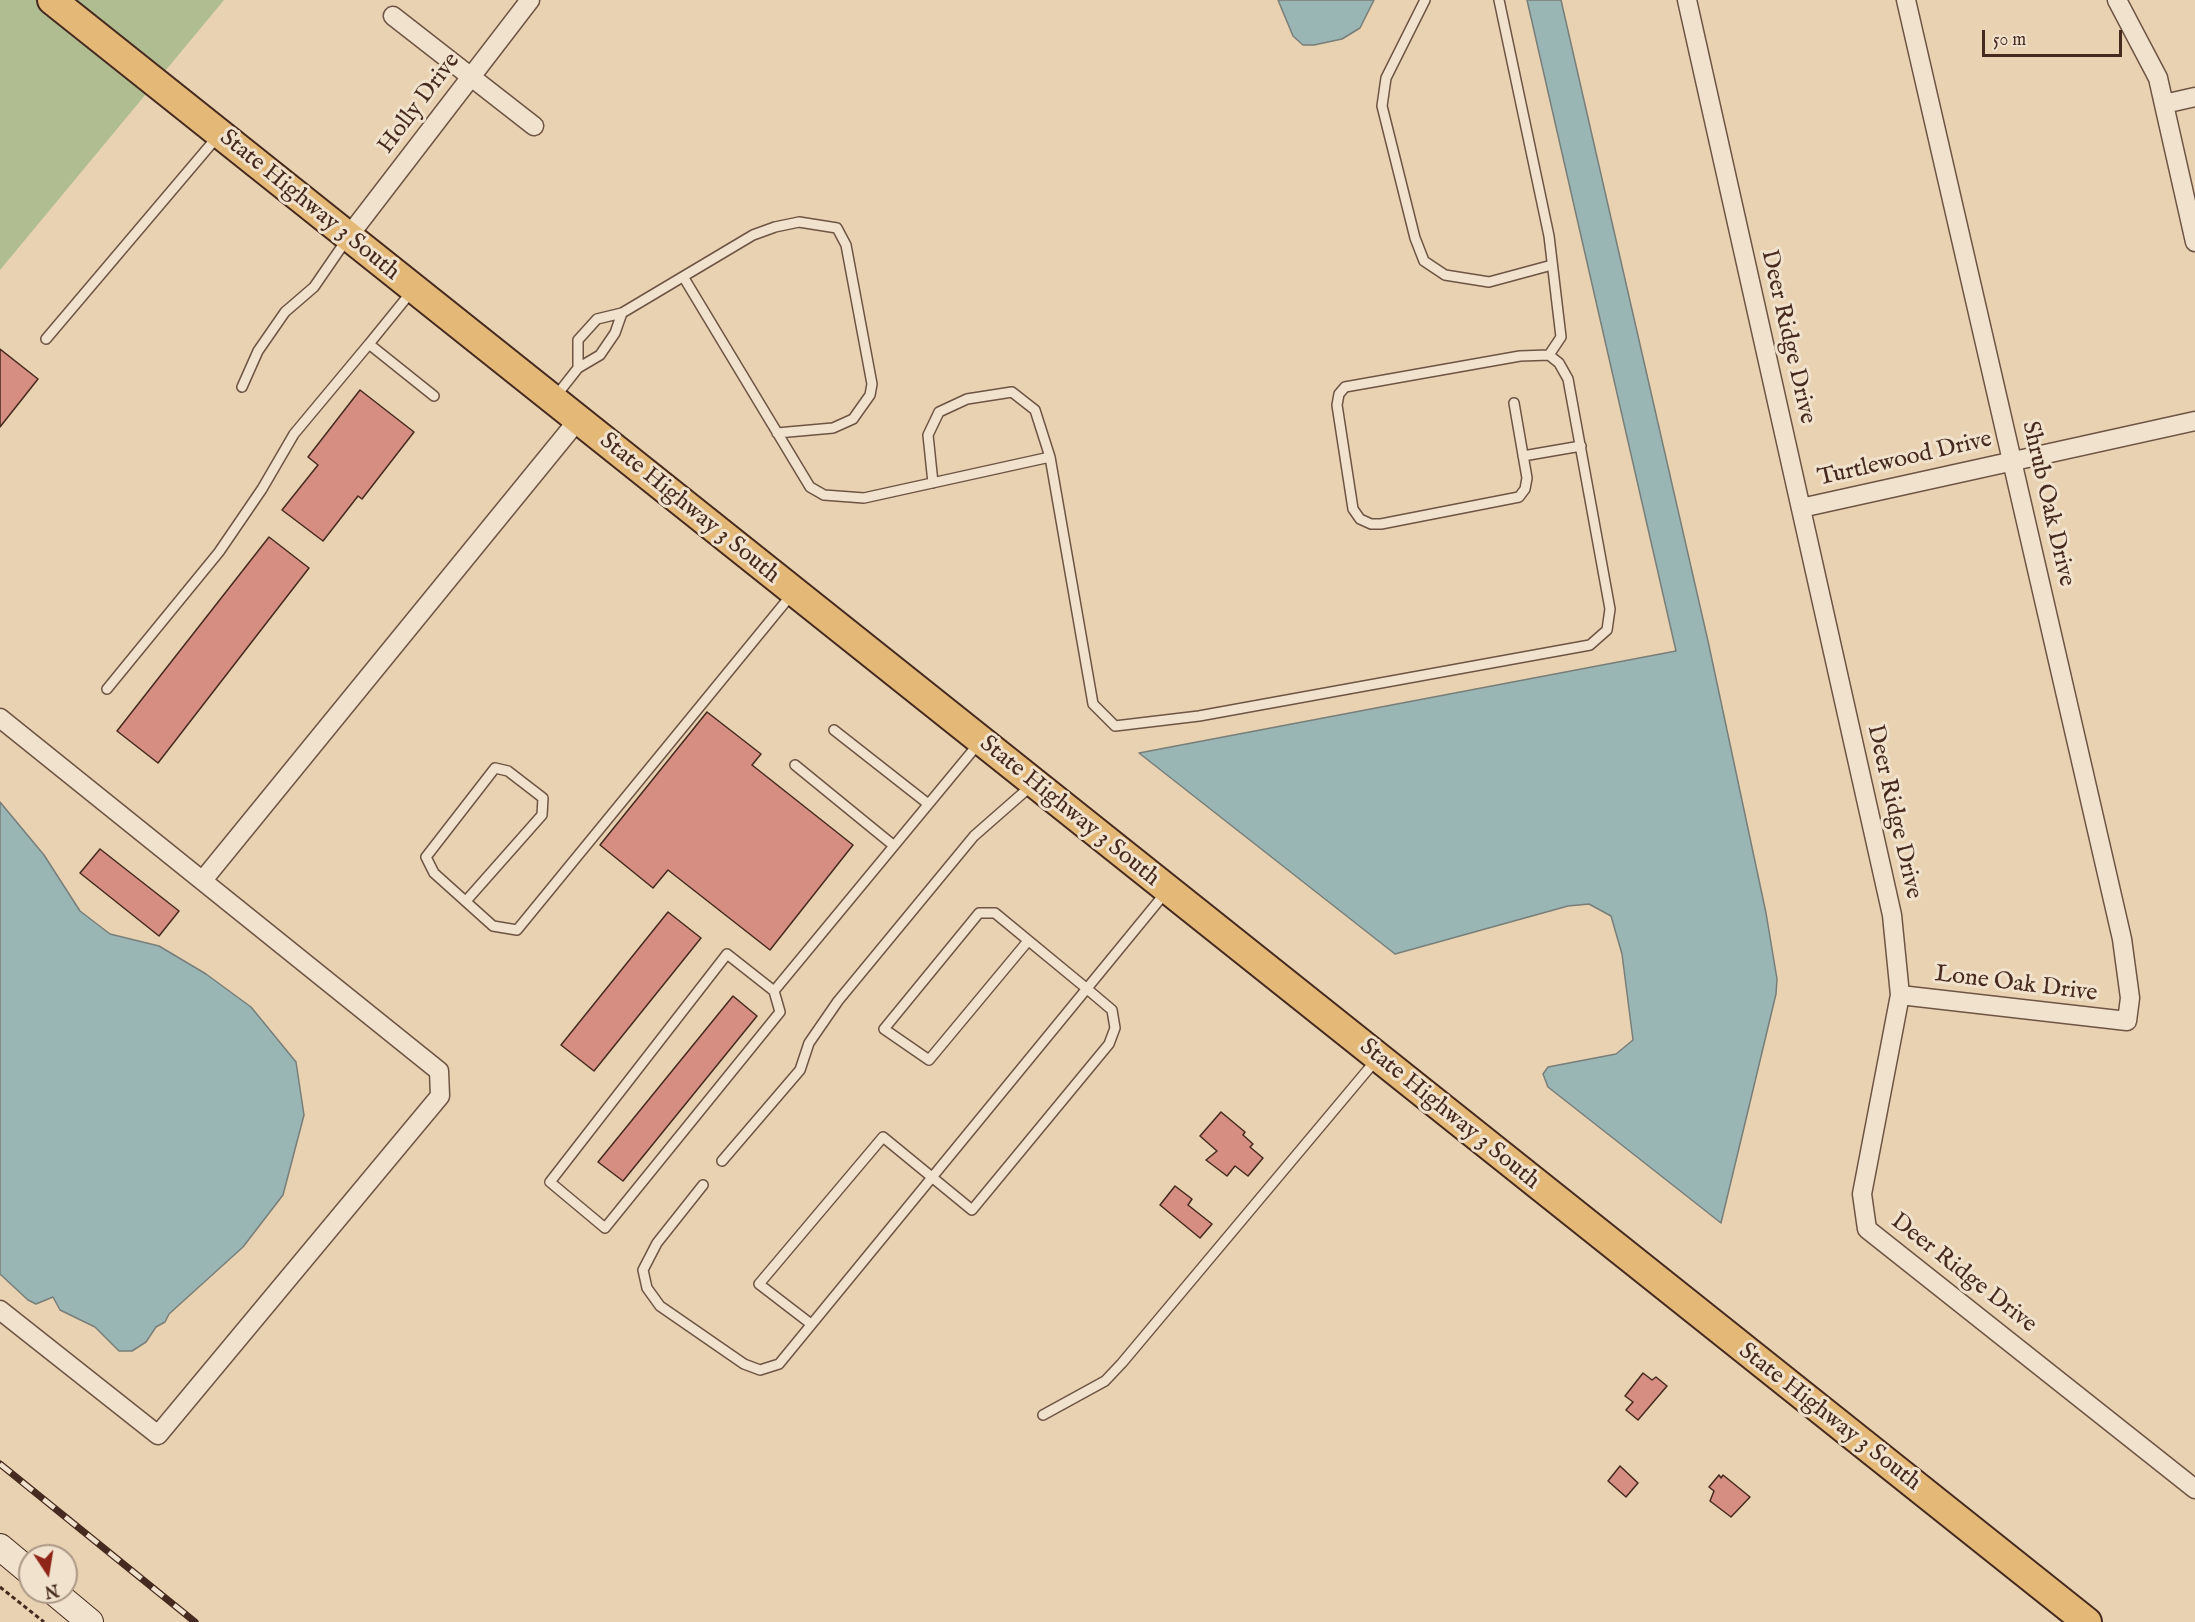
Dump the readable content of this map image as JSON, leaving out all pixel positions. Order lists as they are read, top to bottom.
{
  "streets": {
    "main road": ["State Highway 3 South"],
    "street": [
      "Holly Drive",
      "Deer Ridge Drive",
      "Turtlewood Drive",
      "Shrub Oak Drive",
      "Lone Oak Drive"
    ]
  },
  "crossings": [
    ["Holly Drive", "State Highway 3 South"],
    ["Deer Ridge Drive", "Turtlewood Drive"],
    ["Deer Ridge Drive", "Lone Oak Drive"],
    ["Turtlewood Drive", "Shrub Oak Drive"],
    ["Shrub Oak Drive", "Lone Oak Drive"]
  ],
  "scale_bar": "50 m",
  "north": "bottom"
}
